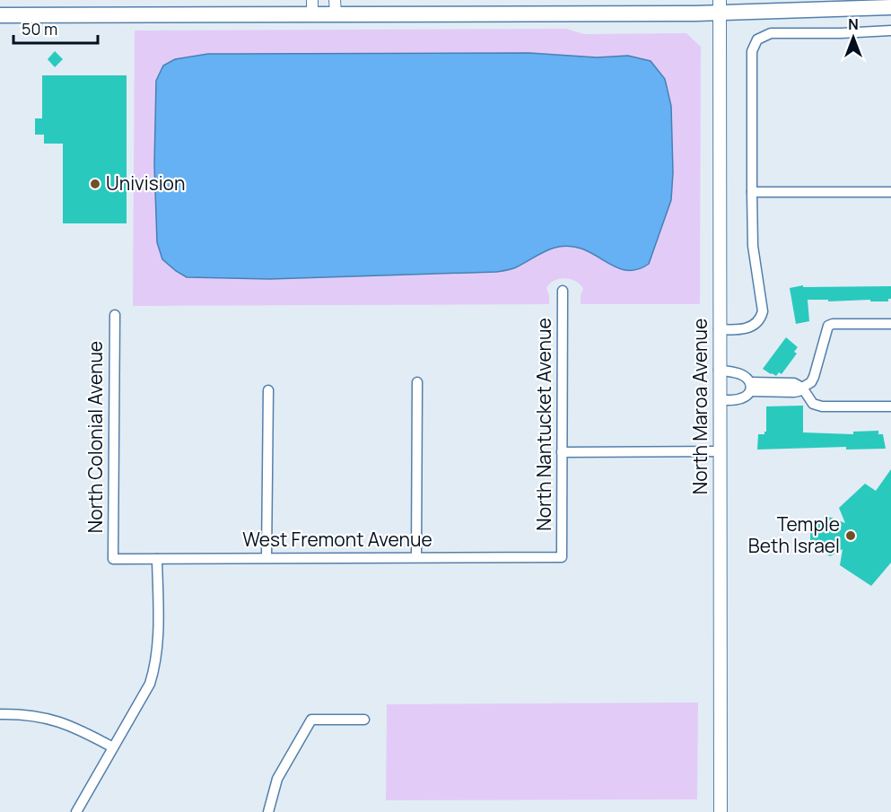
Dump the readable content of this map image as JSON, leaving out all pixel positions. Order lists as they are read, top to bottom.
{
  "streets": {
    "main road": ["North Maroa Avenue"],
    "street": ["North Nantucket Avenue", "North Colonial Avenue", "West Fremont Avenue"]
  },
  "crossings": [
    ["North Nantucket Avenue", "West Fremont Avenue"],
    ["North Colonial Avenue", "West Fremont Avenue"]
  ],
  "places": ["Univision", "Temple Beth Israel"],
  "scale_bar": "50 m",
  "north": "top"
}
